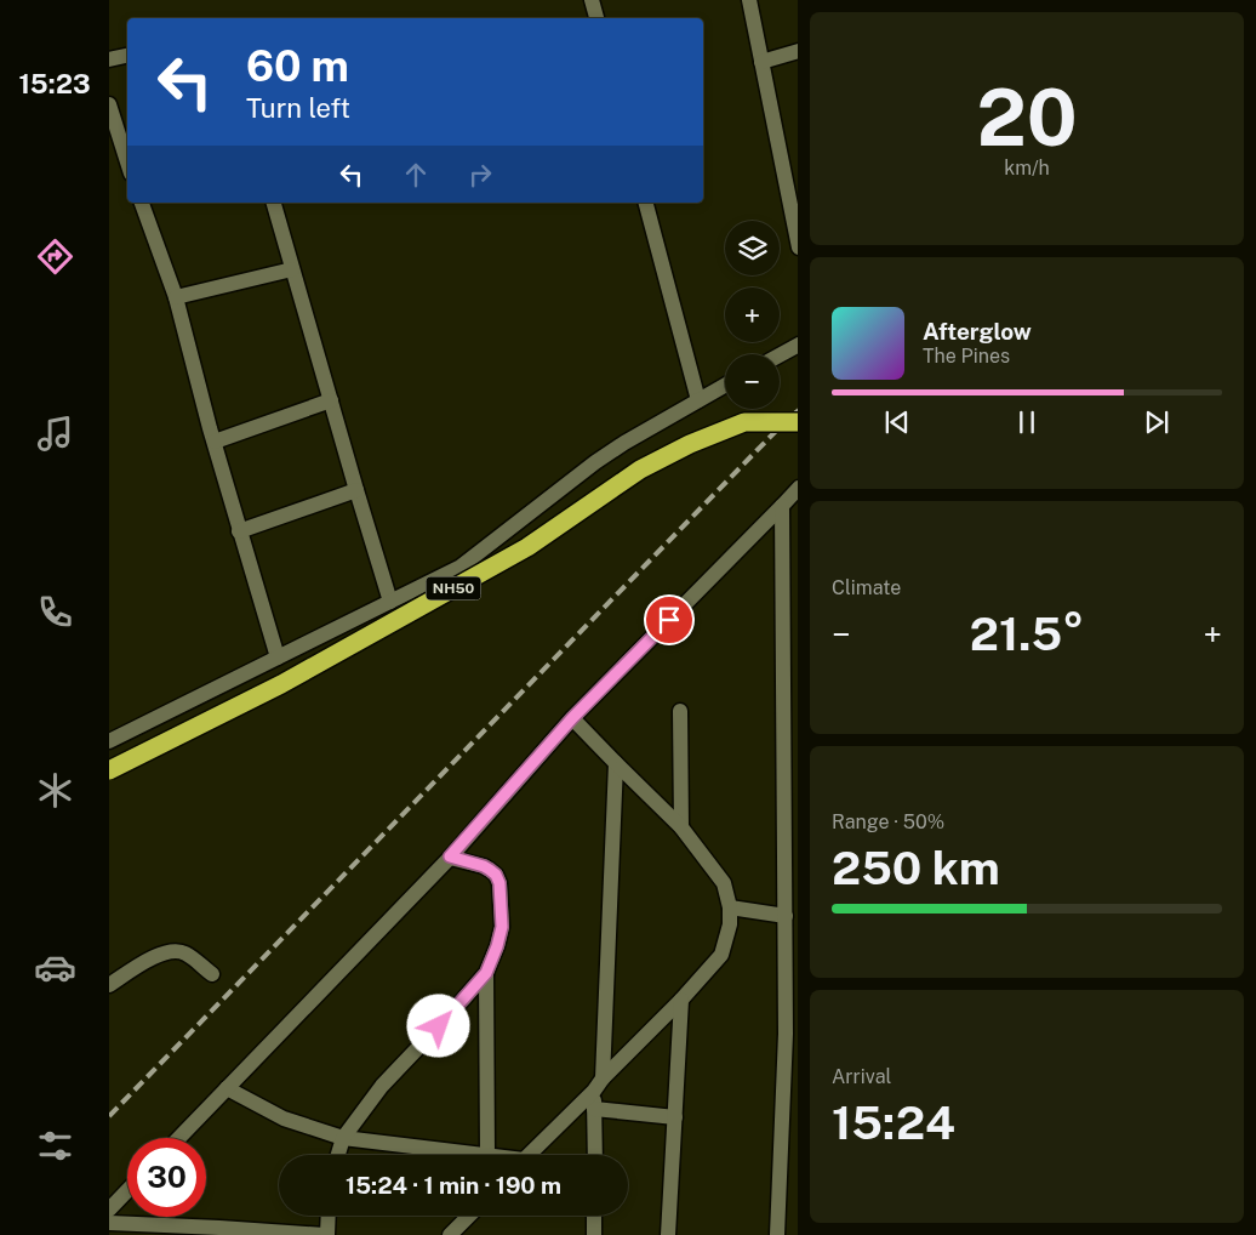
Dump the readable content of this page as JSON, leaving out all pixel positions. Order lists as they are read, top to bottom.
{
  "streets": {
    "highway": ["NH50"]
  },
  "page": {
    "tabs": "15:23",
    "tile": [
      ["20", "km/h"],
      "Climate",
      ["Range · 50%", "250 km"],
      ["Arrival", "15:24"]
    ],
    "turn": ["60 m", "Turn left"],
    "map_buttons": ["+", "−"],
    "song": ["Afterglow", "The Pines"],
    "heat": ["−", "21.5°", "+"],
    "limit": "30",
    "trip": "15:24 · 1 min · 190 m"
  }
}
